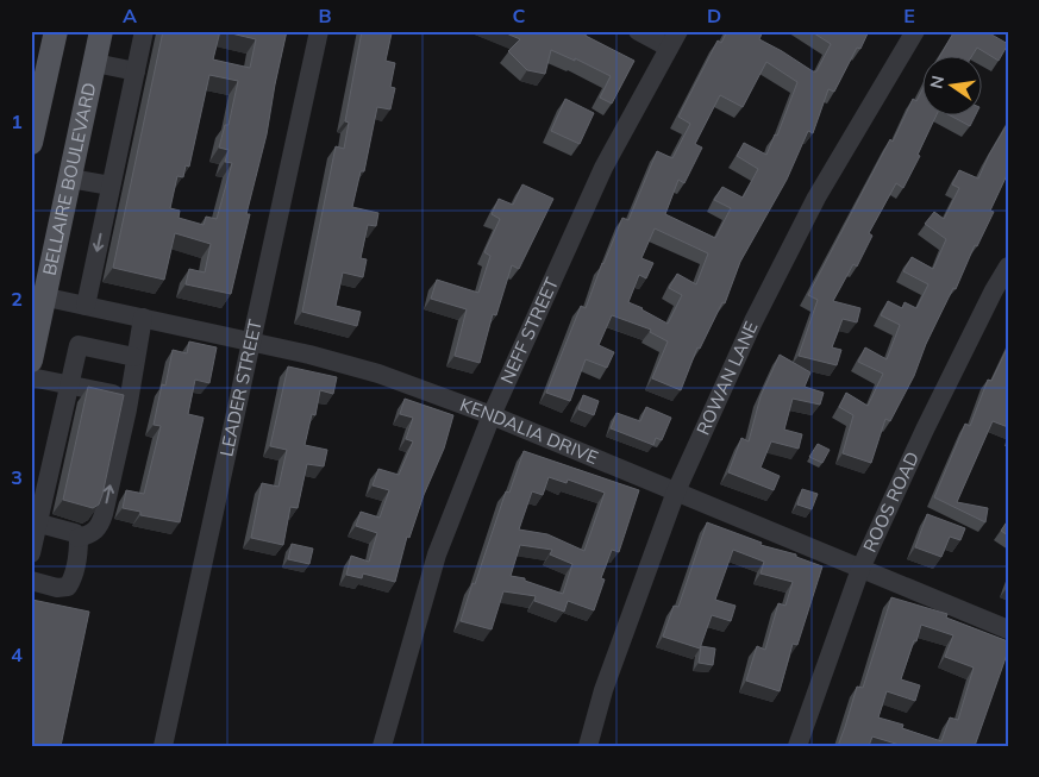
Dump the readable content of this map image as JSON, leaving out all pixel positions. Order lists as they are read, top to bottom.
{
  "streets": {
    "main road": ["BELLAIRE BOULEVARD"],
    "street": [
      "NEFF STREET",
      "ROWAN LANE",
      "LEADER STREET",
      "KENDALIA DRIVE",
      "ROOS ROAD"
    ]
  },
  "crossings": [
    ["BELLAIRE BOULEVARD", "KENDALIA DRIVE"],
    ["NEFF STREET", "KENDALIA DRIVE"],
    ["ROWAN LANE", "KENDALIA DRIVE"],
    ["LEADER STREET", "KENDALIA DRIVE"],
    ["KENDALIA DRIVE", "ROOS ROAD"]
  ],
  "north": "left",
  "grid": {
    "columns": [
      "A",
      "B",
      "C",
      "D",
      "E"
    ],
    "rows": [
      "1",
      "2",
      "3",
      "4"
    ]
  }
}
